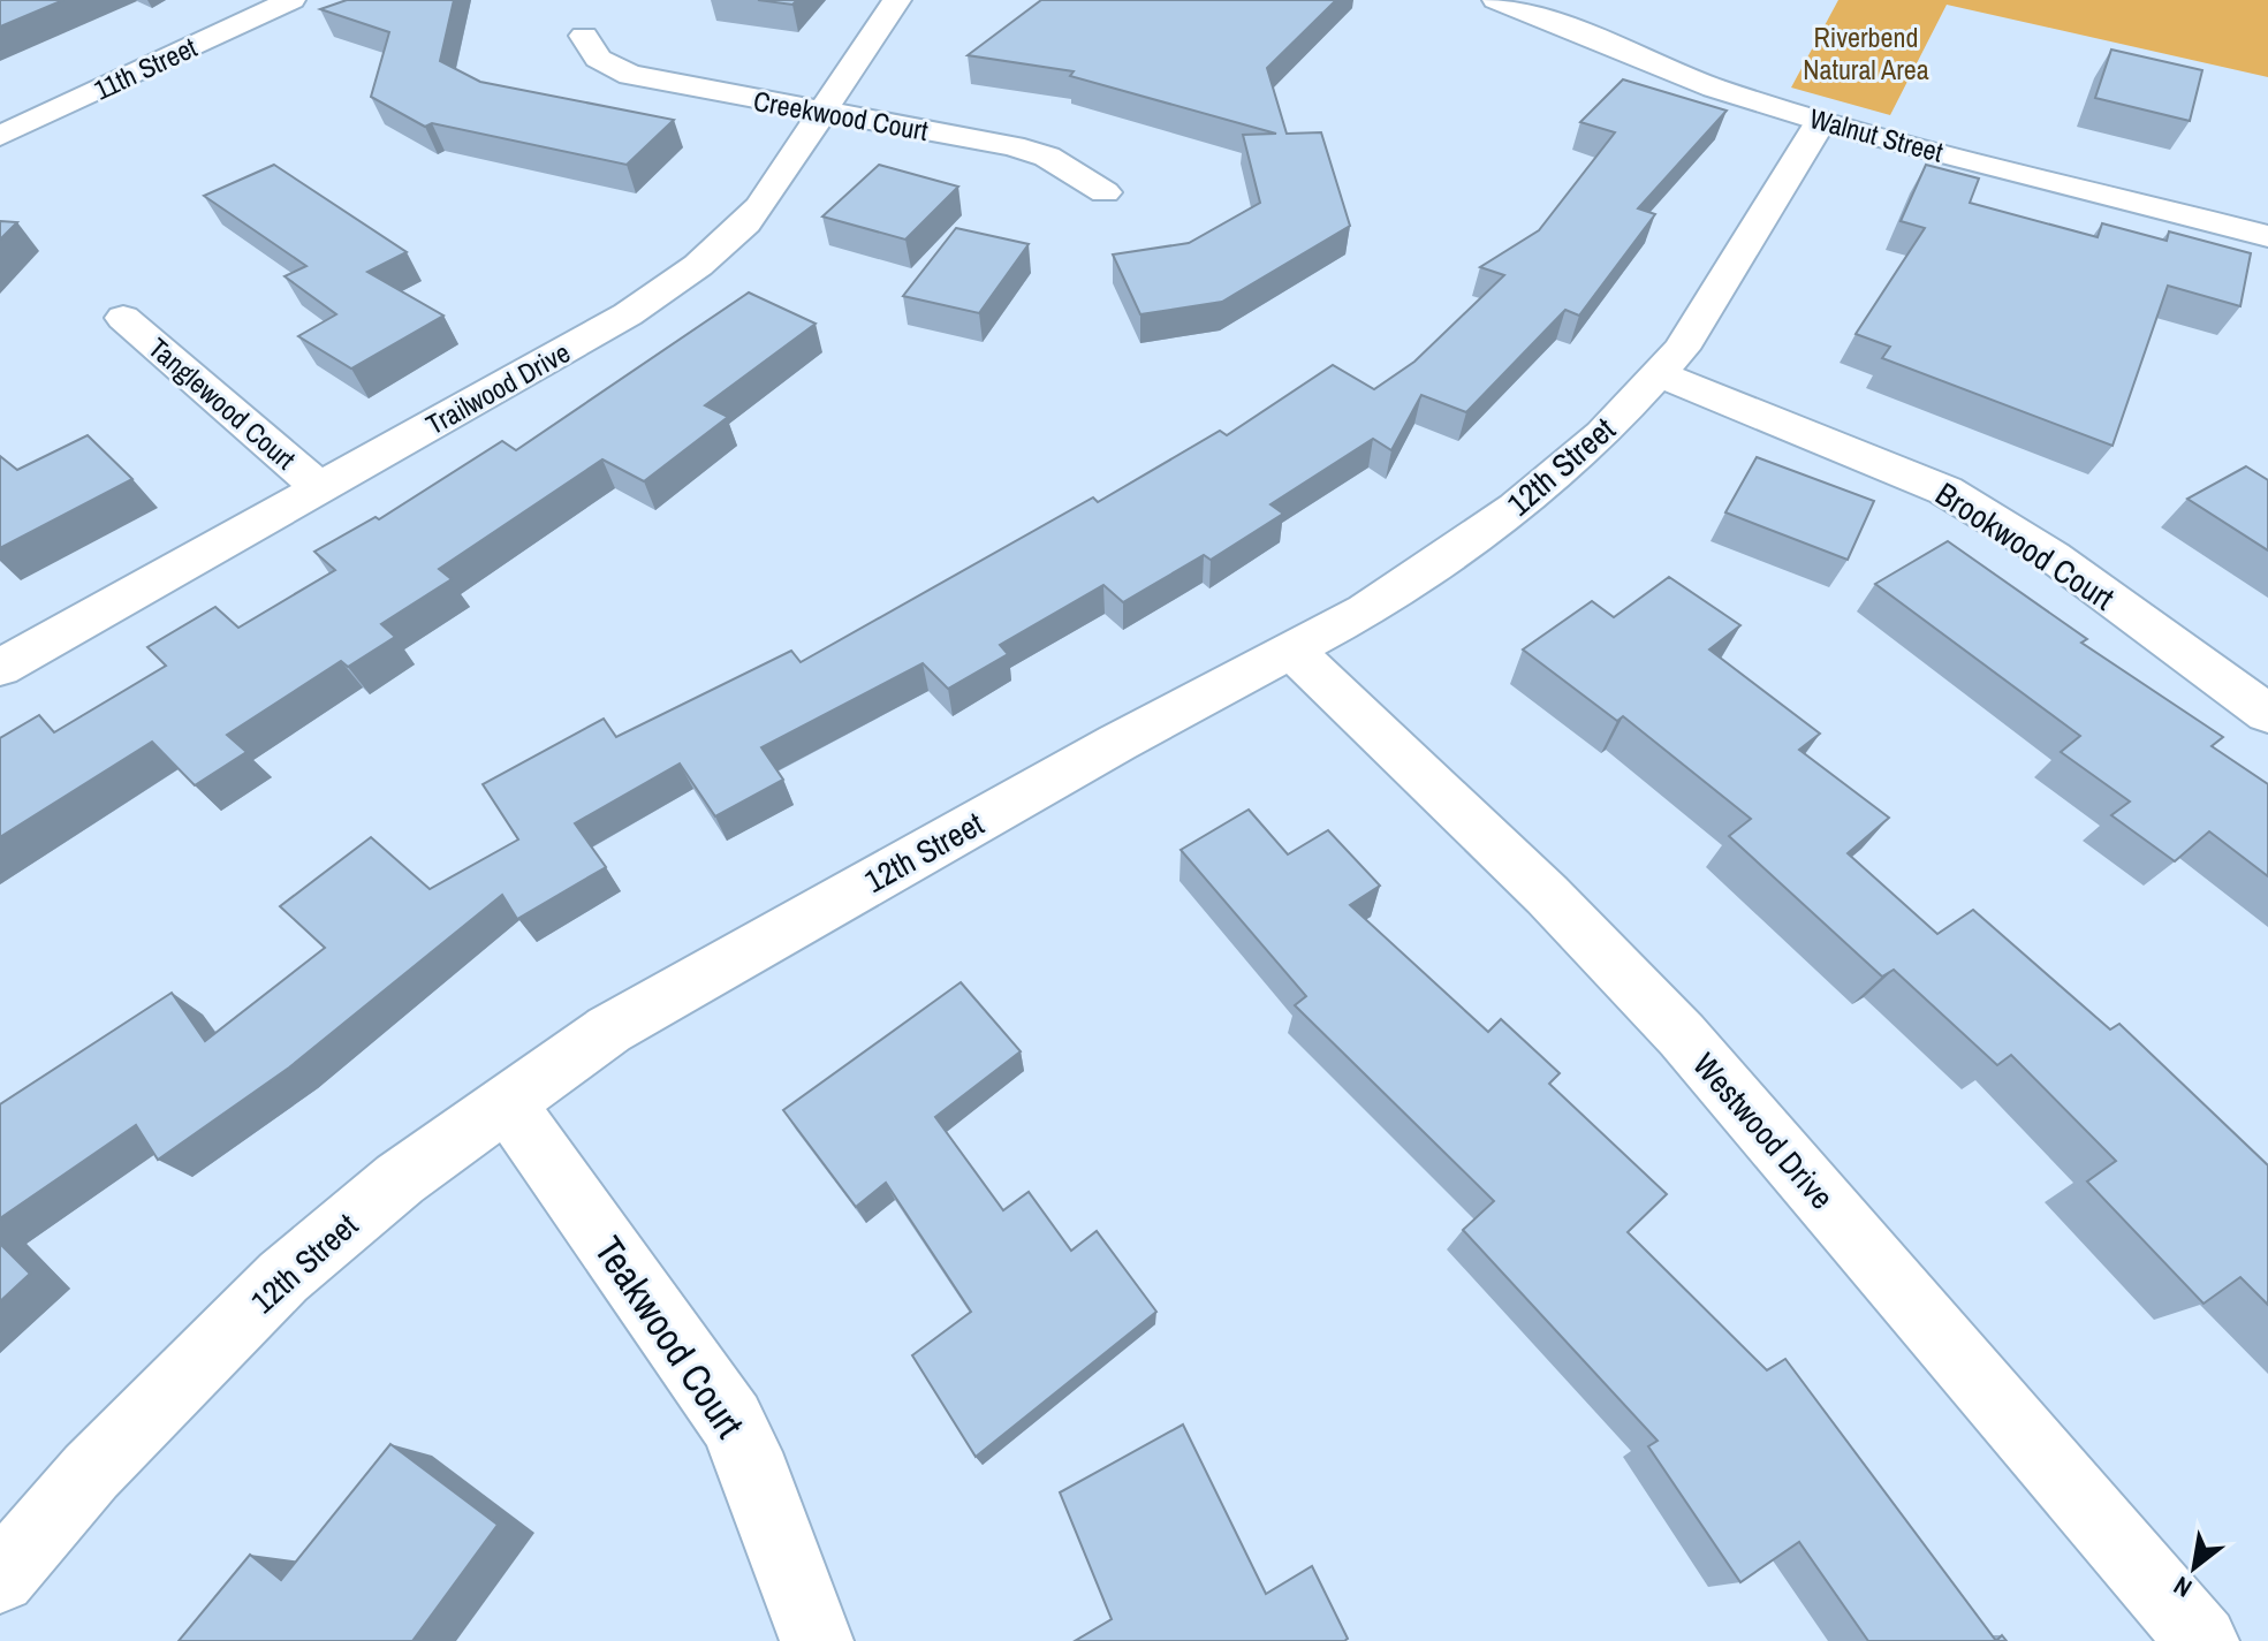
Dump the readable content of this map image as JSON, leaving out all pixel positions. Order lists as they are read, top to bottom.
{
  "streets": {
    "street": [
      "11th Street",
      "Creekwood Court",
      "Walnut Street",
      "Trailwood Drive",
      "Tanglewood Court",
      "12th Street",
      "Brookwood Court",
      "Westwood Drive",
      "Teakwood Court"
    ]
  },
  "crossings": [
    ["Creekwood Court", "Trailwood Drive"],
    ["Walnut Street", "12th Street"],
    ["Trailwood Drive", "Tanglewood Court"],
    ["12th Street", "Brookwood Court"],
    ["12th Street", "Westwood Drive"],
    ["12th Street", "Teakwood Court"]
  ],
  "parks": ["Riverbend Natural Area"],
  "north": "bottom left"
}
